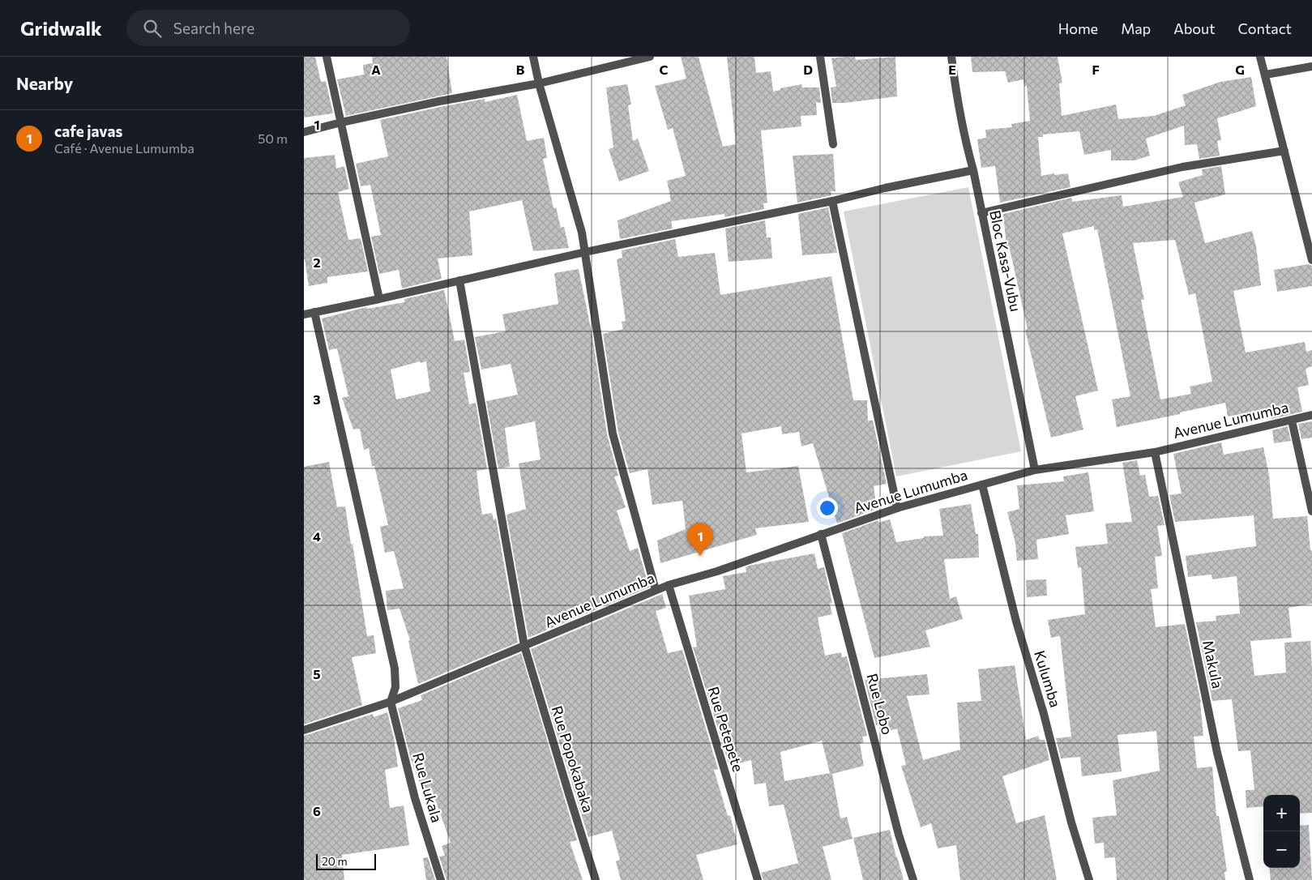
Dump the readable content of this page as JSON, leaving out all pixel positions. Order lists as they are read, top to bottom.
{
  "streets": {
    "street": [
      "Bloc Kasa-Vubu",
      "Avenue Lumumba",
      "Makula",
      "Kulumba",
      "Rue Lobo",
      "Rue Petepete",
      "Rue Popokabaka",
      "Rue Lukala"
    ]
  },
  "crossings": [
    ["Bloc Kasa-Vubu", "Avenue Lumumba"],
    ["Avenue Lumumba", "Makula"],
    ["Avenue Lumumba", "Kulumba"],
    ["Avenue Lumumba", "Rue Lobo"],
    ["Avenue Lumumba", "Rue Petepete"],
    ["Avenue Lumumba", "Rue Popokabaka"],
    ["Avenue Lumumba", "Rue Lukala"]
  ],
  "scale_bar": "20 m",
  "page": {
    "header": "Gridwalk",
    "search": "Search here",
    "nav": [
      "Home",
      "Map",
      "About",
      "Contact"
    ],
    "heading": "Nearby",
    "list": [
      {
        "mark": "1",
        "name": "cafe javas",
        "note": "Café · Avenue Lumumba",
        "value": "50 m"
      }
    ],
    "pins": "1",
    "map_buttons": ["+", "−"],
    "scale": "20 m"
  },
  "grid": {
    "columns": [
      "A",
      "B",
      "C",
      "D",
      "E",
      "F",
      "G"
    ],
    "rows": [
      "1",
      "2",
      "3",
      "4",
      "5",
      "6"
    ]
  }
}
